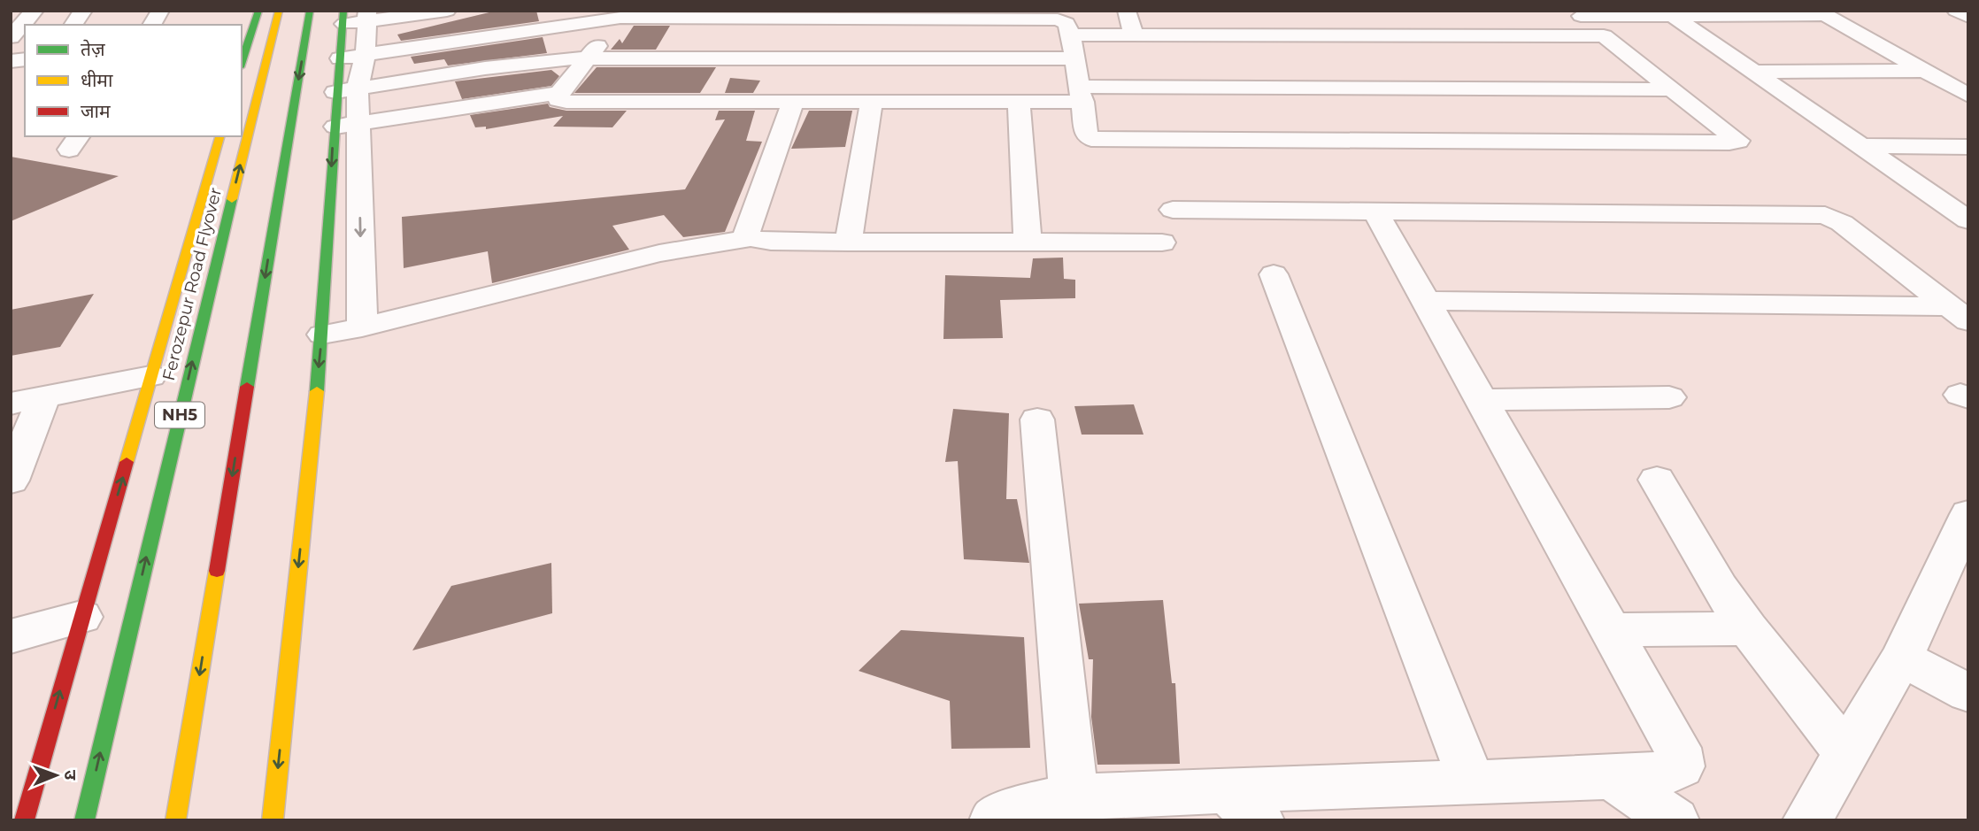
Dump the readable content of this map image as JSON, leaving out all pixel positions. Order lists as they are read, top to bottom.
{
  "streets": {
    "main road": ["Ferozepur Road Flyover", "NH5"]
  },
  "legend": ["तेज़", "धीमा", "जाम"],
  "north": "right"
}
